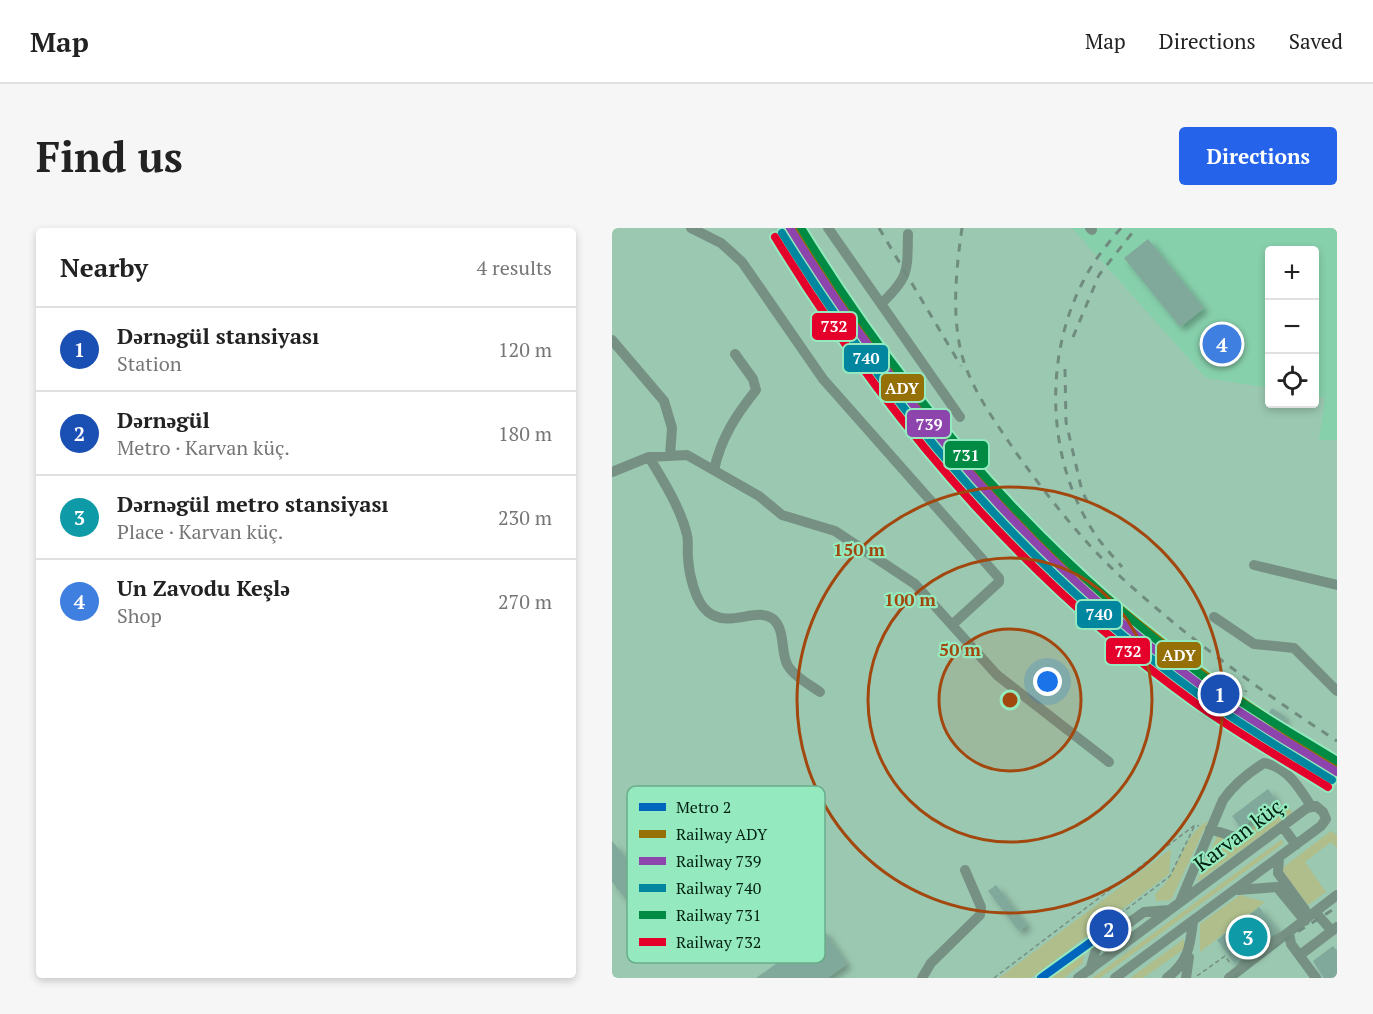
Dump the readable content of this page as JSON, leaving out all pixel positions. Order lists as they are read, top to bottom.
{
  "streets": {
    "street": ["Karvan küç."]
  },
  "lines": [
    "rail line ADY",
    "rail line 739",
    "rail line 731",
    "rail line 740",
    "rail line 732",
    "metro line 2"
  ],
  "legend": [
    "Metro 2",
    "Railway ADY",
    "Railway 739",
    "Railway 740",
    "Railway 731",
    "Railway 732"
  ],
  "page": {
    "header": "Map",
    "nav": ["Map", "Directions", "Saved"],
    "buttons": "Directions",
    "title": "Find us",
    "heading": ["Nearby", "4 results"],
    "map_buttons": ["+", "−"],
    "list": [
      {
        "mark": "1",
        "name": "Dərnəgül stansiyası",
        "note": "Station",
        "value": "120 m"
      },
      {
        "mark": "2",
        "name": "Dərnəgül",
        "note": "Metro · Karvan küç.",
        "value": "180 m"
      },
      {
        "mark": "3",
        "name": "Dərnəgül metro stansiyası",
        "note": "Place · Karvan küç.",
        "value": "230 m"
      },
      {
        "mark": "4",
        "name": "Un Zavodu Keşlə",
        "note": "Shop",
        "value": "270 m"
      }
    ],
    "pins": [
      "4",
      "1",
      "2",
      "3"
    ]
  },
  "rings": ["150 m", "100 m", "50 m"]
}
